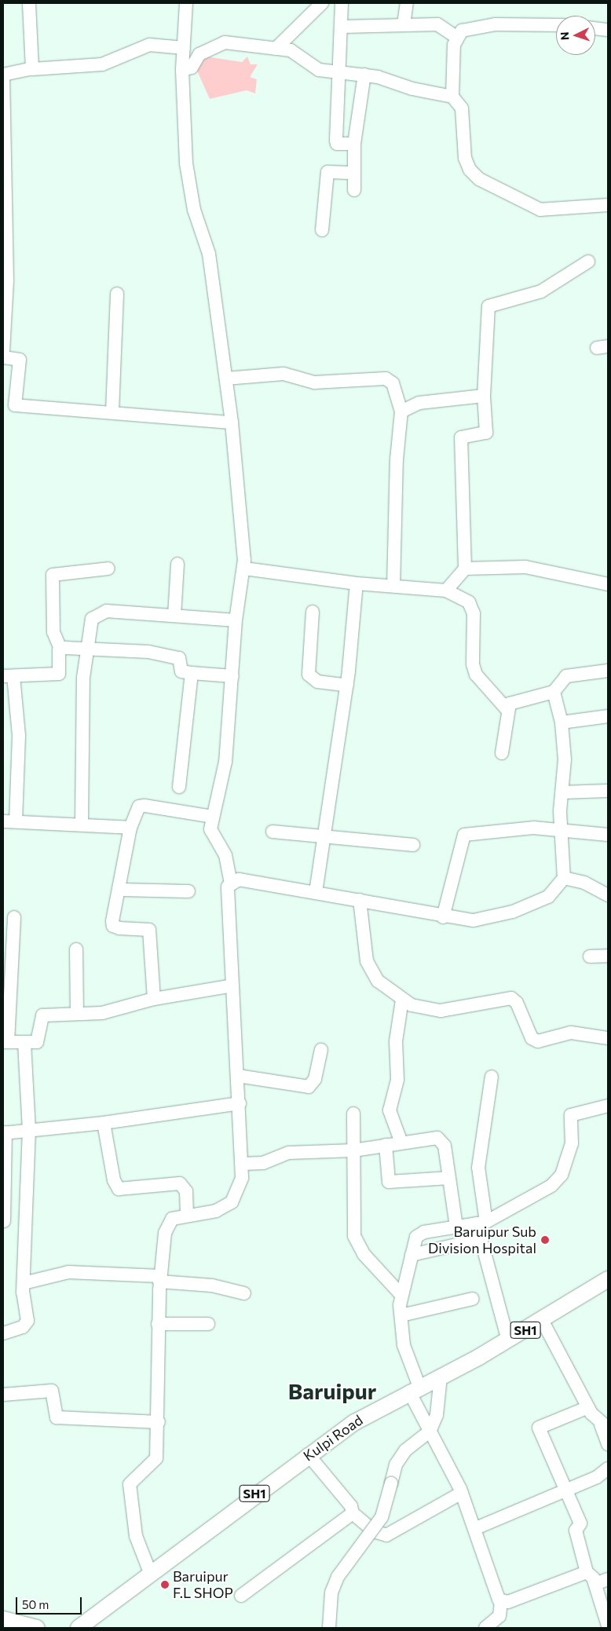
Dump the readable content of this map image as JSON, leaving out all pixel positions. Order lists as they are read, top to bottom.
{
  "streets": {
    "main road": ["SH1", "Kulpi Road"]
  },
  "districts": ["Baruipur"],
  "places": ["Baruipur Sub Division Hospital", "Baruipur F.L SHOP"],
  "scale_bar": "50 m",
  "north": "left"
}
